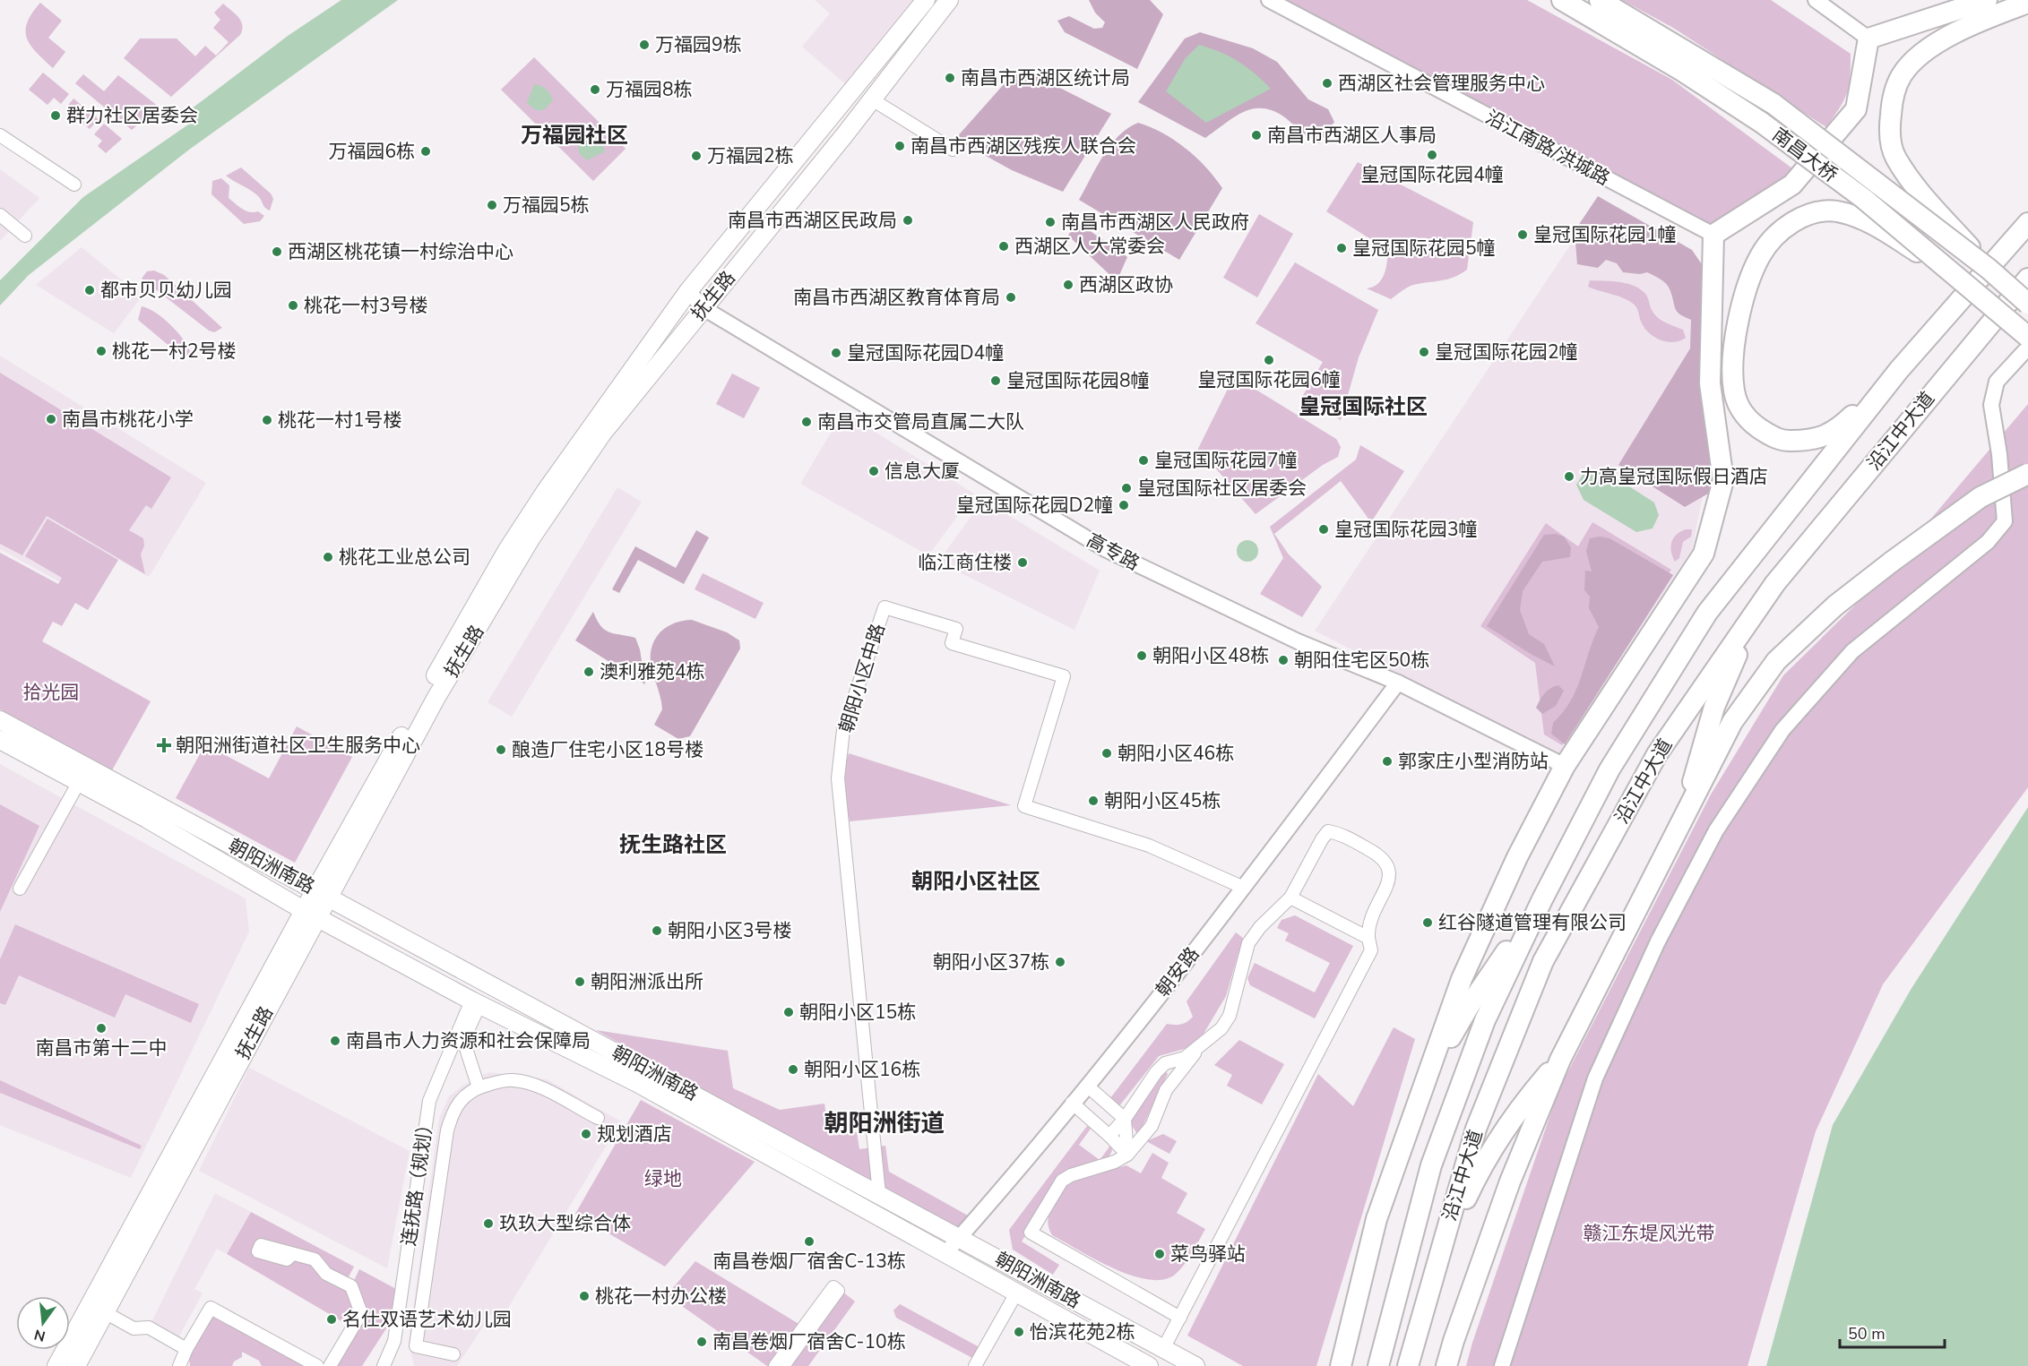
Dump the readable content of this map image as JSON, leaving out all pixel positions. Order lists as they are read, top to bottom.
{
  "streets": {
    "main road": [
      "南昌大桥",
      "抚生路",
      "沿江中大道",
      "朝阳洲南路"
    ],
    "street": [
      "沿江南路/洪城路",
      "高专路",
      "朝阳小区中路",
      "朝安路",
      "连抚路（规划）"
    ]
  },
  "crossings": [
    ["抚生路", "高专路"],
    ["抚生路", "朝阳洲南路"],
    ["高专路", "朝安路"],
    ["朝阳小区中路", "朝阳洲南路"],
    ["朝阳小区中路", "朝安路"],
    ["朝阳洲南路", "朝安路"],
    ["朝阳洲南路", "连抚路（规划）"]
  ],
  "districts": [
    "万福园社区",
    "皇冠国际社区",
    "抚生路社区",
    "朝阳小区社区",
    "朝阳洲街道"
  ],
  "parks": ["拾光园", "绿地", "赣江东堤风光带"],
  "places": {
    "other": [
      "万福园9栋",
      "南昌市西湖区统计局",
      "西湖区社会管理服务中心",
      "万福园8栋",
      "群力社区居委会",
      "南昌市西湖区人事局",
      "南昌市西湖区残疾人联合会",
      "万福园6栋",
      "皇冠国际花园4幢",
      "万福园2栋",
      "万福园5栋",
      "南昌市西湖区民政局",
      "南昌市西湖区人民政府",
      "皇冠国际花园1幢",
      "西湖区人大常委会",
      "皇冠国际花园5幢",
      "西湖区桃花镇一村综治中心",
      "西湖区政协",
      "都市贝贝幼儿园",
      "南昌市西湖区教育体育局",
      "桃花一村3号楼",
      "桃花一村2号楼",
      "皇冠国际花园2幢",
      "皇冠国际花园D4幢",
      "皇冠国际花园6幢",
      "皇冠国际花园8幢",
      "南昌市桃花小学",
      "桃花一村1号楼",
      "南昌市交管局直属二大队",
      "皇冠国际花园7幢",
      "信息大厦",
      "力高皇冠国际假日酒店",
      "皇冠国际社区居委会",
      "皇冠国际花园D2幢",
      "皇冠国际花园3幢",
      "桃花工业总公司",
      "临江商住楼",
      "朝阳小区48栋",
      "朝阳住宅区50栋",
      "澳利雅苑4栋",
      "酿造厂住宅小区18号楼",
      "朝阳小区46栋",
      "郭家庄小型消防站",
      "朝阳小区45栋",
      "红谷隧道管理有限公司",
      "朝阳小区3号楼",
      "朝阳小区37栋",
      "朝阳洲派出所",
      "朝阳小区15栋",
      "南昌市第十二中",
      "南昌市人力资源和社会保障局",
      "朝阳小区16栋",
      "规划酒店",
      "玖玖大型综合体",
      "南昌卷烟厂宿舍C-13栋",
      "菜鸟驿站",
      "桃花一村办公楼",
      "名仕双语艺术幼儿园",
      "怡滨花苑2栋",
      "南昌卷烟厂宿舍C-10栋"
    ],
    "health": ["朝阳洲街道社区卫生服务中心"]
  },
  "scale_bar": "50 m",
  "north": "bottom"
}
